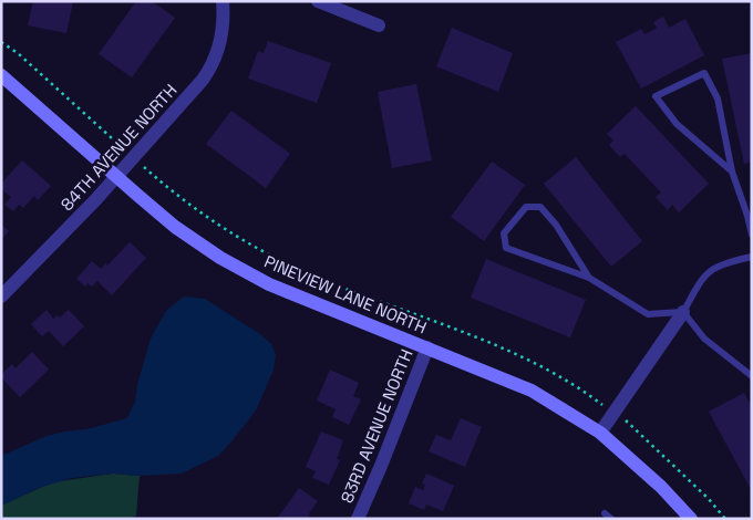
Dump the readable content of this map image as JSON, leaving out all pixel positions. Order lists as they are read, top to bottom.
{
  "streets": {
    "street": ["84TH AVENUE NORTH", "PINEVIEW LANE NORTH", "83RD AVENUE NORTH"]
  },
  "crossings": [
    ["84TH AVENUE NORTH", "PINEVIEW LANE NORTH"],
    ["PINEVIEW LANE NORTH", "83RD AVENUE NORTH"]
  ]
}
